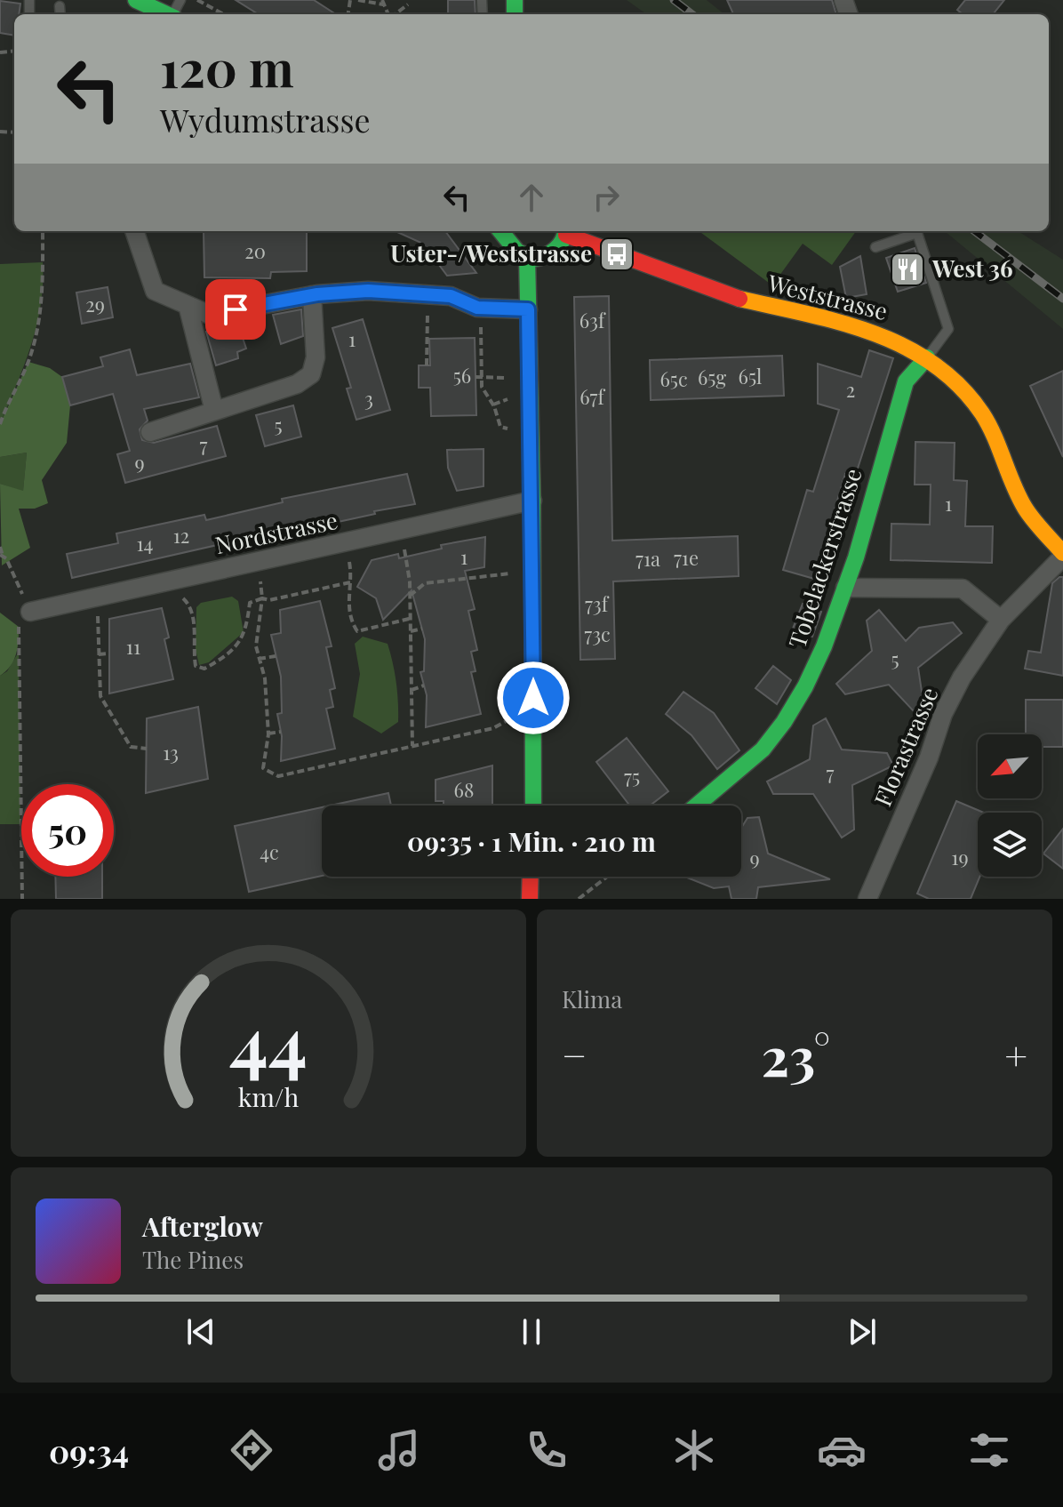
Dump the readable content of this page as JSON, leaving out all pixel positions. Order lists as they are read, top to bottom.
{
  "streets": {
    "main road": ["Weststrasse", "Tobelackerstrasse"],
    "street": ["Nordstrasse", "Florastrasse"]
  },
  "crossings": [
    ["Weststrasse", "Tobelackerstrasse"],
    ["Weststrasse", "Florastrasse"]
  ],
  "places": {
    "bus stop": ["Uster-/Weststrasse"],
    "restaurant": ["West 36"]
  },
  "house_numbers": [
    "20",
    "29",
    "63f",
    "1",
    "56",
    "65l",
    "65g",
    "65c",
    "2",
    "67f",
    "3",
    "5",
    "7",
    "9",
    "1",
    "12",
    "14",
    "1",
    "71e",
    "71a",
    "73f",
    "73c",
    "11",
    "5",
    "13",
    "7",
    "75",
    "68",
    "4c",
    "19",
    "9"
  ],
  "north": "bottom left",
  "page": {
    "turn": ["120 m", "Wydumstrasse"],
    "limit": "50",
    "trip": "09:35 · 1 Min. · 210 m",
    "tile": "Klima",
    "heat": ["−", "23°", "+"],
    "song": ["Afterglow", "The Pines"],
    "tabs": "09:34",
    "gauge": ["44", "km/h"]
  }
}
